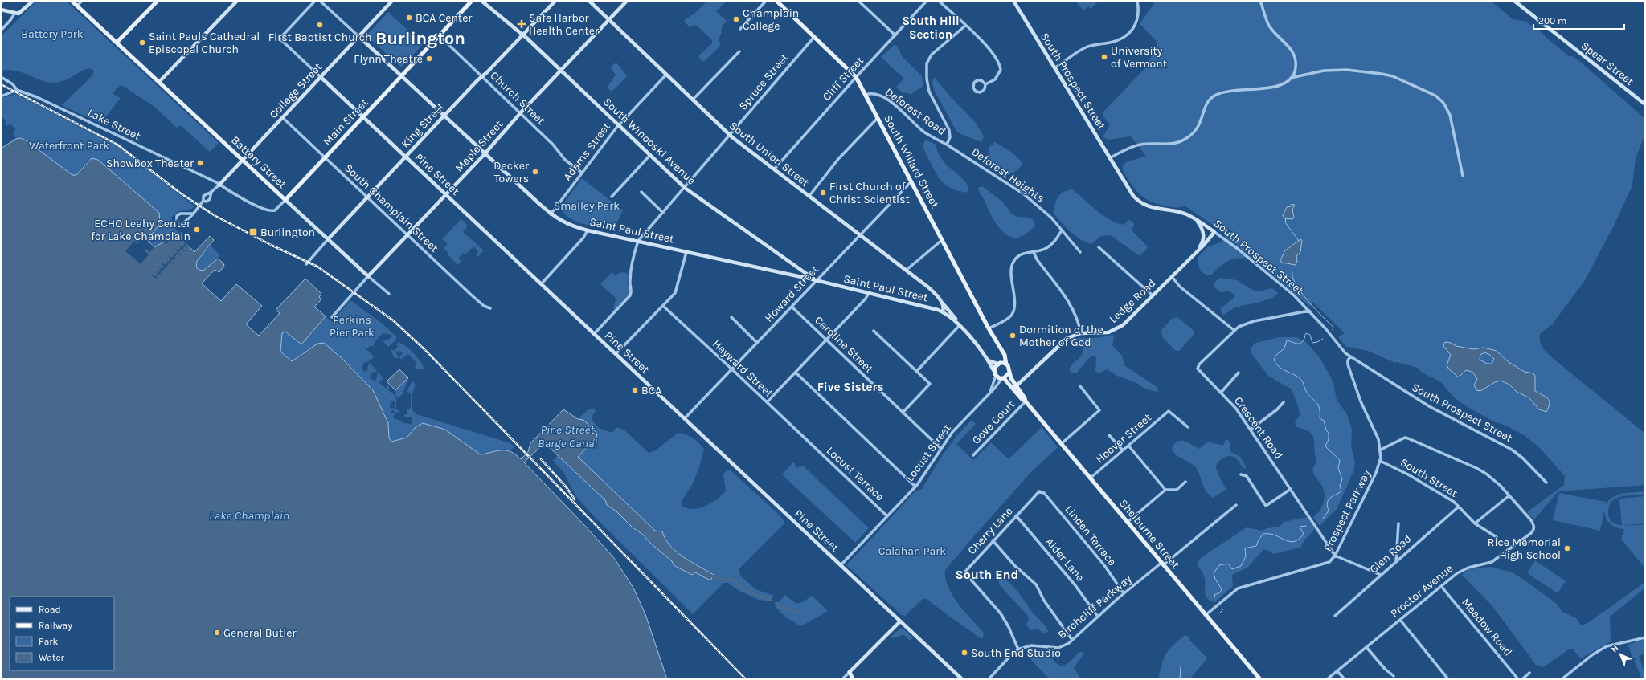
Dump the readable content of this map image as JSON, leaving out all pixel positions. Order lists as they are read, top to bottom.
{
  "streets": {
    "main road": [
      "Main Street",
      "South Willard Street",
      "Battery Street",
      "Shelburne Street"
    ],
    "street": [
      "Spear Street",
      "Cliff Street",
      "South Prospect Street",
      "Spruce Street",
      "College Street",
      "Church Street",
      "Deforest Road",
      "Lake Street",
      "King Street",
      "South Winooski Avenue",
      "Maple Street",
      "Adams Street",
      "South Union Street",
      "Pine Street",
      "Deforest Heights",
      "South Champlain Street",
      "Saint Paul Street",
      "Howard Street",
      "Ledge Road",
      "Caroline Street",
      "Hayward Street",
      "Gove Court",
      "Crescent Road",
      "Hoover Street",
      "Locust Street",
      "Locust Terrace",
      "South Street",
      "Prospect Parkway",
      "Cherry Lane",
      "Linden Terrace",
      "Glen Road",
      "Alder Lane",
      "Proctor Avenue",
      "Birchcliff Parkway",
      "Meadow Road"
    ]
  },
  "crossings": [
    ["Cliff Street", "South Union Street"],
    ["Cliff Street", "South Willard Street"],
    ["South Prospect Street", "Ledge Road"],
    ["South Prospect Street", "Crescent Road"],
    ["South Prospect Street", "Prospect Parkway"],
    ["Spruce Street", "South Winooski Avenue"],
    ["Spruce Street", "South Union Street"],
    ["Spruce Street", "South Willard Street"],
    ["Spruce Street", "Saint Paul Street"],
    ["College Street", "Main Street"],
    ["College Street", "Lake Street"],
    ["College Street", "Battery Street"],
    ["College Street", "Pine Street"],
    ["College Street", "South Champlain Street"],
    ["College Street", "Saint Paul Street"],
    ["Church Street", "Main Street"],
    ["Church Street", "King Street"],
    ["Church Street", "Maple Street"],
    ["Church Street", "Adams Street"],
    ["Deforest Road", "South Willard Street"],
    ["Deforest Road", "Deforest Heights"],
    ["Main Street", "Lake Street"],
    ["Main Street", "Battery Street"],
    ["Main Street", "Pine Street"],
    ["Main Street", "South Champlain Street"],
    ["Main Street", "Saint Paul Street"],
    ["King Street", "South Winooski Avenue"],
    ["King Street", "Battery Street"],
    ["King Street", "Pine Street"],
    ["King Street", "South Champlain Street"],
    ["King Street", "Saint Paul Street"],
    ["South Winooski Avenue", "Maple Street"],
    ["South Winooski Avenue", "Adams Street"],
    ["South Winooski Avenue", "Saint Paul Street"],
    ["South Winooski Avenue", "Howard Street"],
    ["Maple Street", "South Union Street"],
    ["Maple Street", "Battery Street"],
    ["Maple Street", "Pine Street"],
    ["Maple Street", "South Champlain Street"],
    ["Maple Street", "Saint Paul Street"],
    ["Adams Street", "South Union Street"],
    ["Adams Street", "Saint Paul Street"],
    ["South Union Street", "Howard Street"],
    ["South Willard Street", "Howard Street"],
    ["South Willard Street", "Locust Street"],
    ["South Willard Street", "Shelburne Street"],
    ["Pine Street", "Howard Street"],
    ["Pine Street", "Locust Street"],
    ["Saint Paul Street", "Howard Street"],
    ["Howard Street", "Caroline Street"],
    ["Howard Street", "Hayward Street"],
    ["Ledge Road", "Shelburne Street"],
    ["Caroline Street", "Locust Street"],
    ["Hayward Street", "Locust Terrace"],
    ["Gove Court", "Shelburne Street"],
    ["Crescent Road", "Prospect Parkway"],
    ["Hoover Street", "Shelburne Street"],
    ["Locust Street", "Locust Terrace"],
    ["Locust Street", "Shelburne Street"],
    ["South Street", "Prospect Parkway"],
    ["South Street", "Glen Road"],
    ["Prospect Parkway", "Shelburne Street"],
    ["Cherry Lane", "Linden Terrace"],
    ["Cherry Lane", "Alder Lane"],
    ["Cherry Lane", "Birchcliff Parkway"],
    ["Shelburne Street", "Birchcliff Parkway"],
    ["Linden Terrace", "Birchcliff Parkway"],
    ["Alder Lane", "Birchcliff Parkway"],
    ["Proctor Avenue", "Meadow Road"]
  ],
  "districts": [
    "South Hill Section",
    "Burlington",
    "Five Sisters",
    "South End"
  ],
  "water": ["Pine Street Barge Canal", "Lake Champlain"],
  "parks": [
    "Battery Park",
    "Waterfront Park",
    "Smalley Park",
    "Perkins Pier Park",
    "Calahan Park"
  ],
  "places": {
    "other": [
      "BCA Center",
      "Champlain College",
      "First Baptist Church",
      "Saint Pauls Cathedral Episcopal Church",
      "University of Vermont",
      "Flynn Theatre",
      "Showbox Theater",
      "Decker Towers",
      "First Church of Christ Scientist",
      "ECHO Leahy Center for Lake Champlain",
      "Dormition of the Mother of God",
      "BCA",
      "Rice Memorial High School",
      "General Butler",
      "South End Studio"
    ],
    "health": ["Safe Harbor Health Center"],
    "transit": ["Burlington"]
  },
  "legend": [
    "Road",
    "Railway",
    "Park",
    "Water"
  ],
  "scale_bar": "200 m",
  "north": "top left"
}
